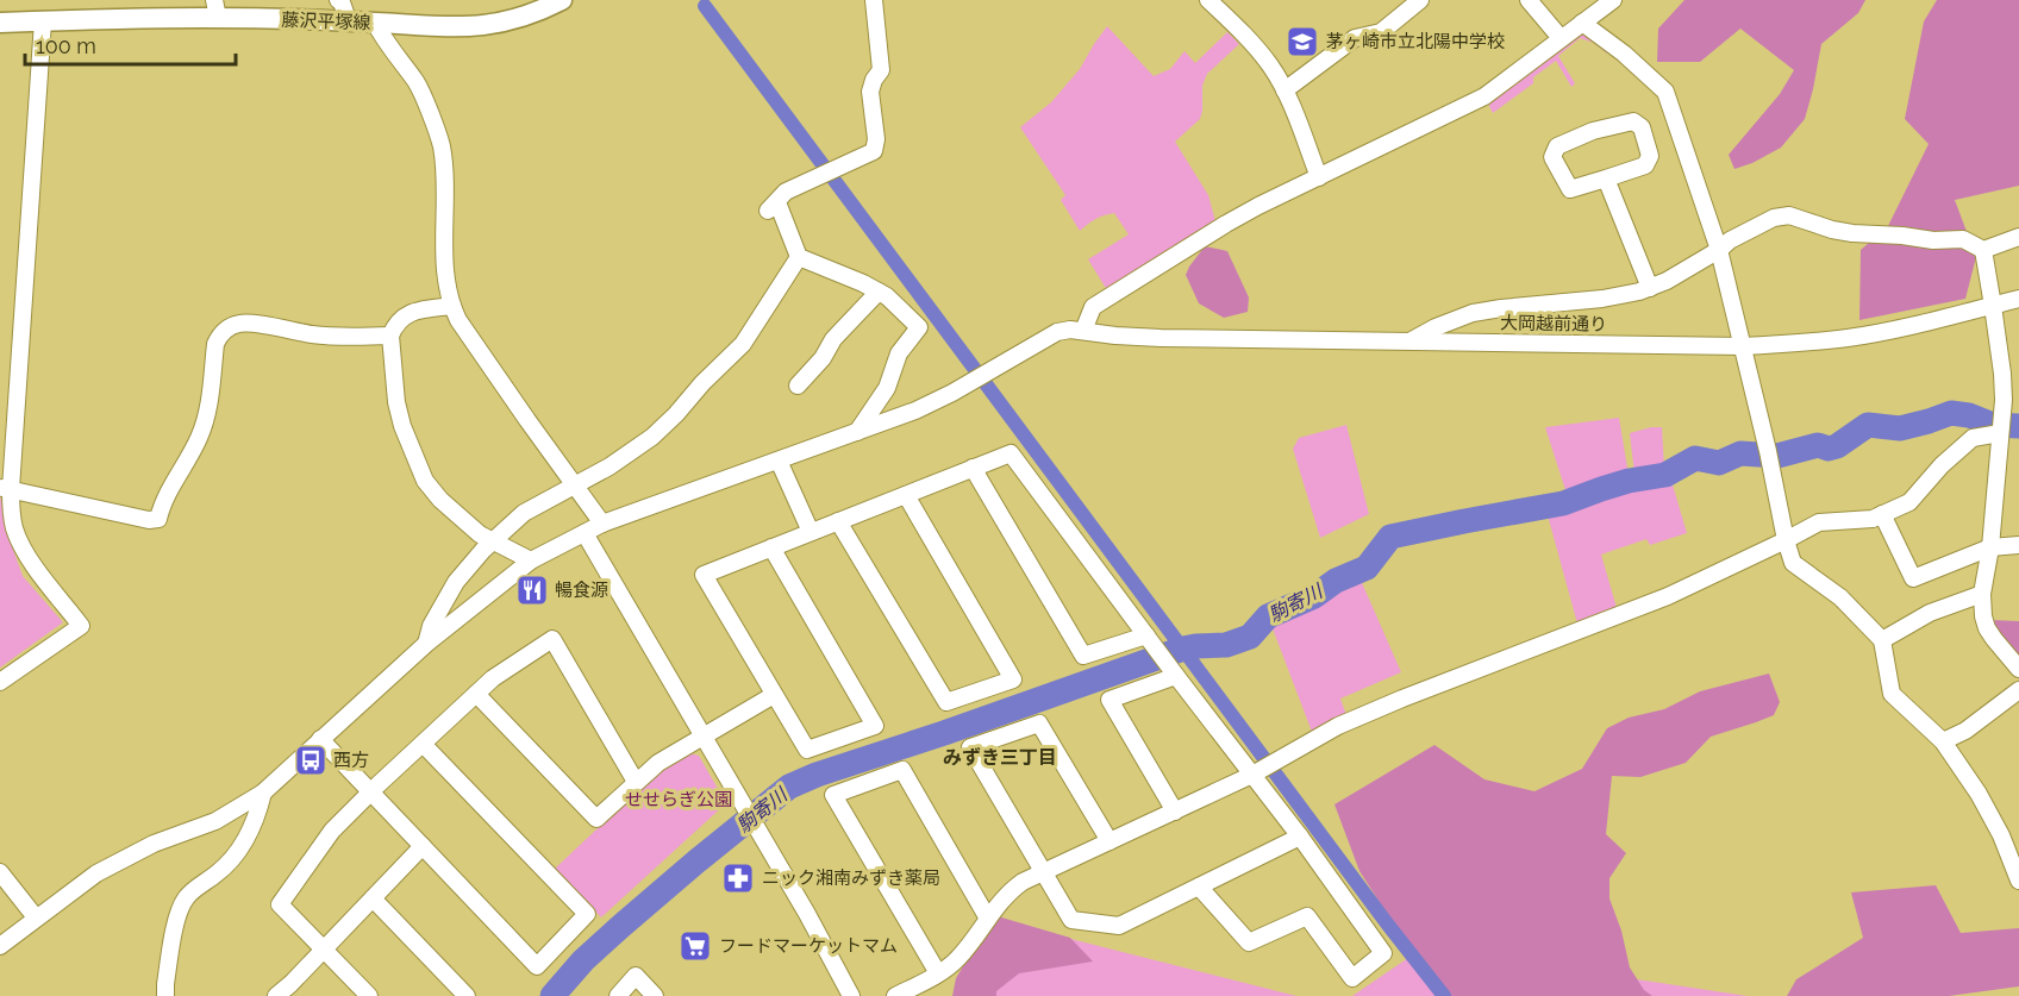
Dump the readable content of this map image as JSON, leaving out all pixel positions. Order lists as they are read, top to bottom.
{
  "streets": {
    "main road": ["藤沢平塚線"],
    "street": ["大岡越前通り"]
  },
  "districts": ["みずき三丁目"],
  "water": ["駒寄川"],
  "parks": ["せせらぎ公園"],
  "places": {
    "school or university": ["茅ヶ崎市立北陽中学校"],
    "restaurant": ["暢食源"],
    "bus stop": ["西方"],
    "pharmacy": ["ニック湘南みずき薬局"],
    "supermarket": ["フードマーケットマム"]
  },
  "scale_bar": "100 m"
}
